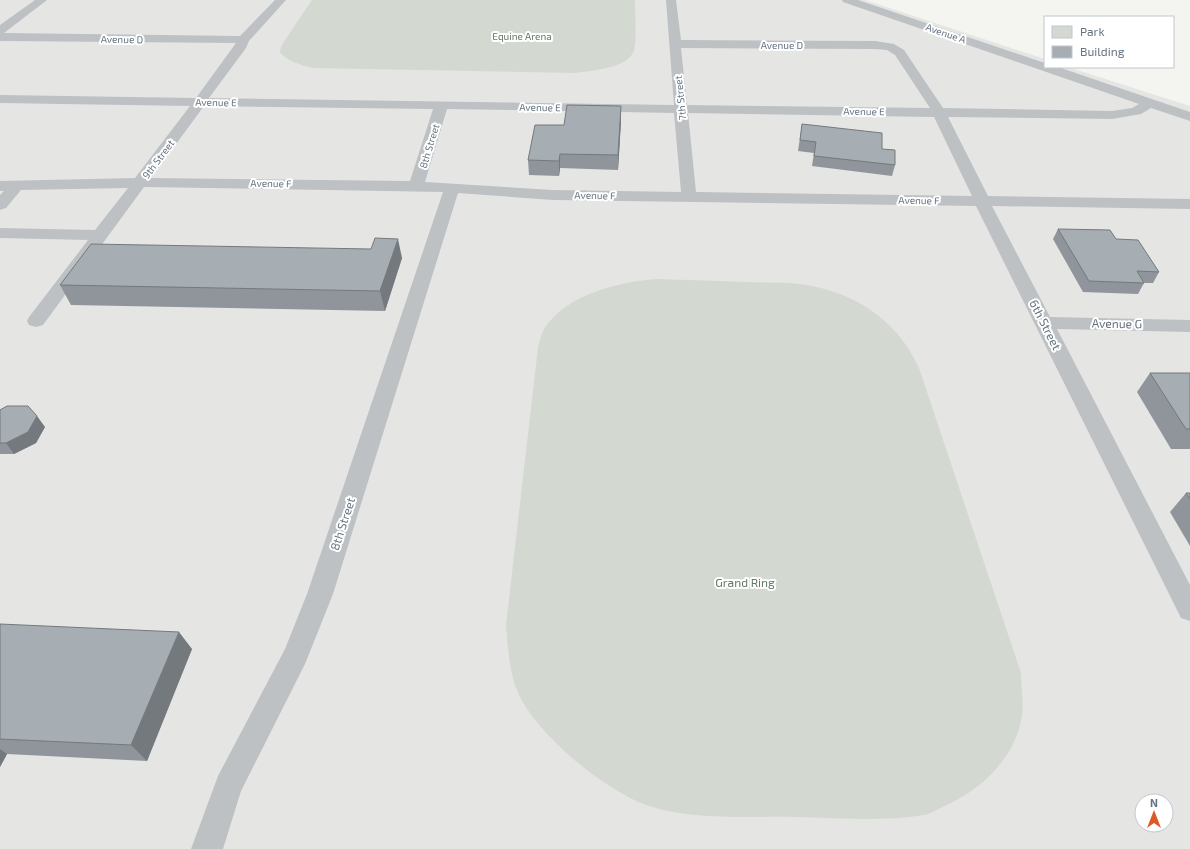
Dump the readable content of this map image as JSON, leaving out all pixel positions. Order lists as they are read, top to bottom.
{
  "streets": {
    "lane": [
      "Avenue A",
      "Avenue D",
      "7th Street",
      "Avenue E",
      "8th Street",
      "9th Street",
      "Avenue F",
      "Avenue G",
      "6th Street"
    ]
  },
  "crossings": [
    ["Avenue A", "Avenue E"],
    ["Avenue D", "7th Street"],
    ["Avenue D", "9th Street"],
    ["Avenue D", "6th Street"],
    ["7th Street", "Avenue E"],
    ["7th Street", "Avenue F"],
    ["Avenue E", "8th Street"],
    ["Avenue E", "9th Street"],
    ["Avenue E", "6th Street"],
    ["8th Street", "Avenue F"],
    ["9th Street", "Avenue F"],
    ["Avenue F", "6th Street"],
    ["Avenue G", "6th Street"]
  ],
  "parks": ["Equine Arena", "Grand Ring"],
  "legend": ["Park", "Building"],
  "north": "top"
}
